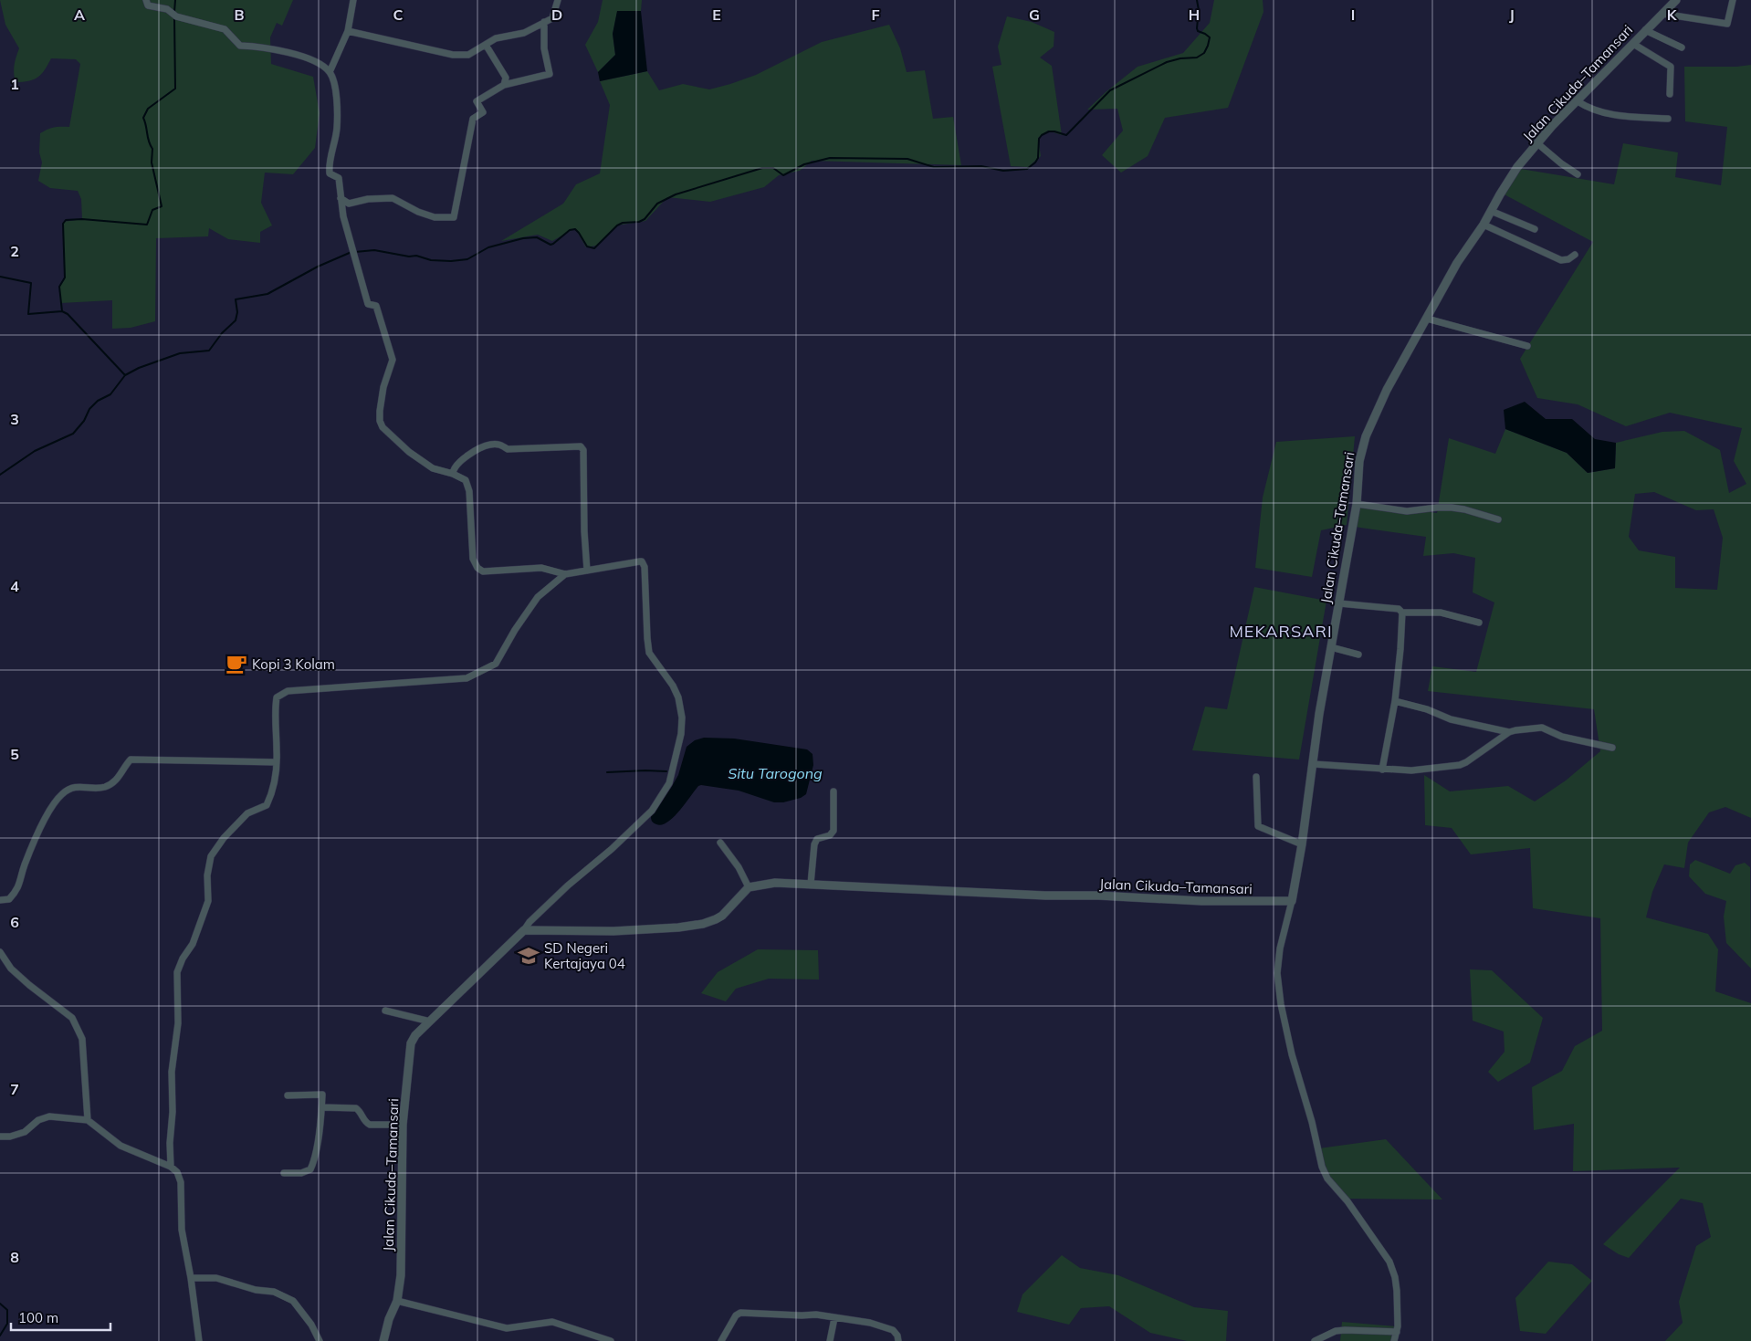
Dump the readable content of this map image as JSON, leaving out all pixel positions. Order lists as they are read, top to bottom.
{
  "streets": {
    "street": ["Jalan Cikuda–Tamansari"]
  },
  "districts": ["MEKARSARI"],
  "water": ["Situ Tarogong"],
  "places": {
    "cafe": ["Kopi 3 Kolam"],
    "school or university": ["SD Negeri Kertajaya 04"]
  },
  "scale_bar": "100 m",
  "grid": {
    "columns": [
      "A",
      "B",
      "C",
      "D",
      "E",
      "F",
      "G",
      "H",
      "I",
      "J",
      "K"
    ],
    "rows": [
      "1",
      "2",
      "3",
      "4",
      "5",
      "6",
      "7",
      "8"
    ]
  }
}
